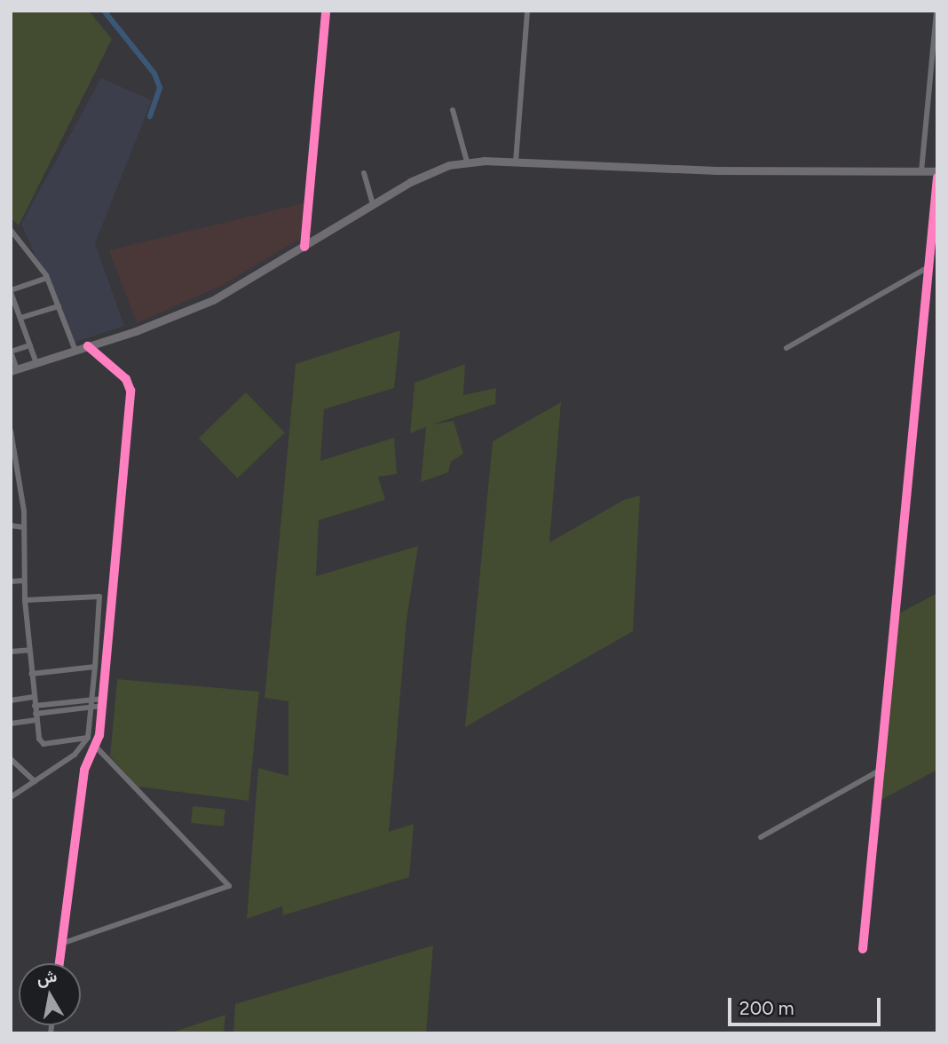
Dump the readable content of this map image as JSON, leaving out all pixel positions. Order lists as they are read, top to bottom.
{
  "scale_bar": "200 m",
  "north": "top"
}
